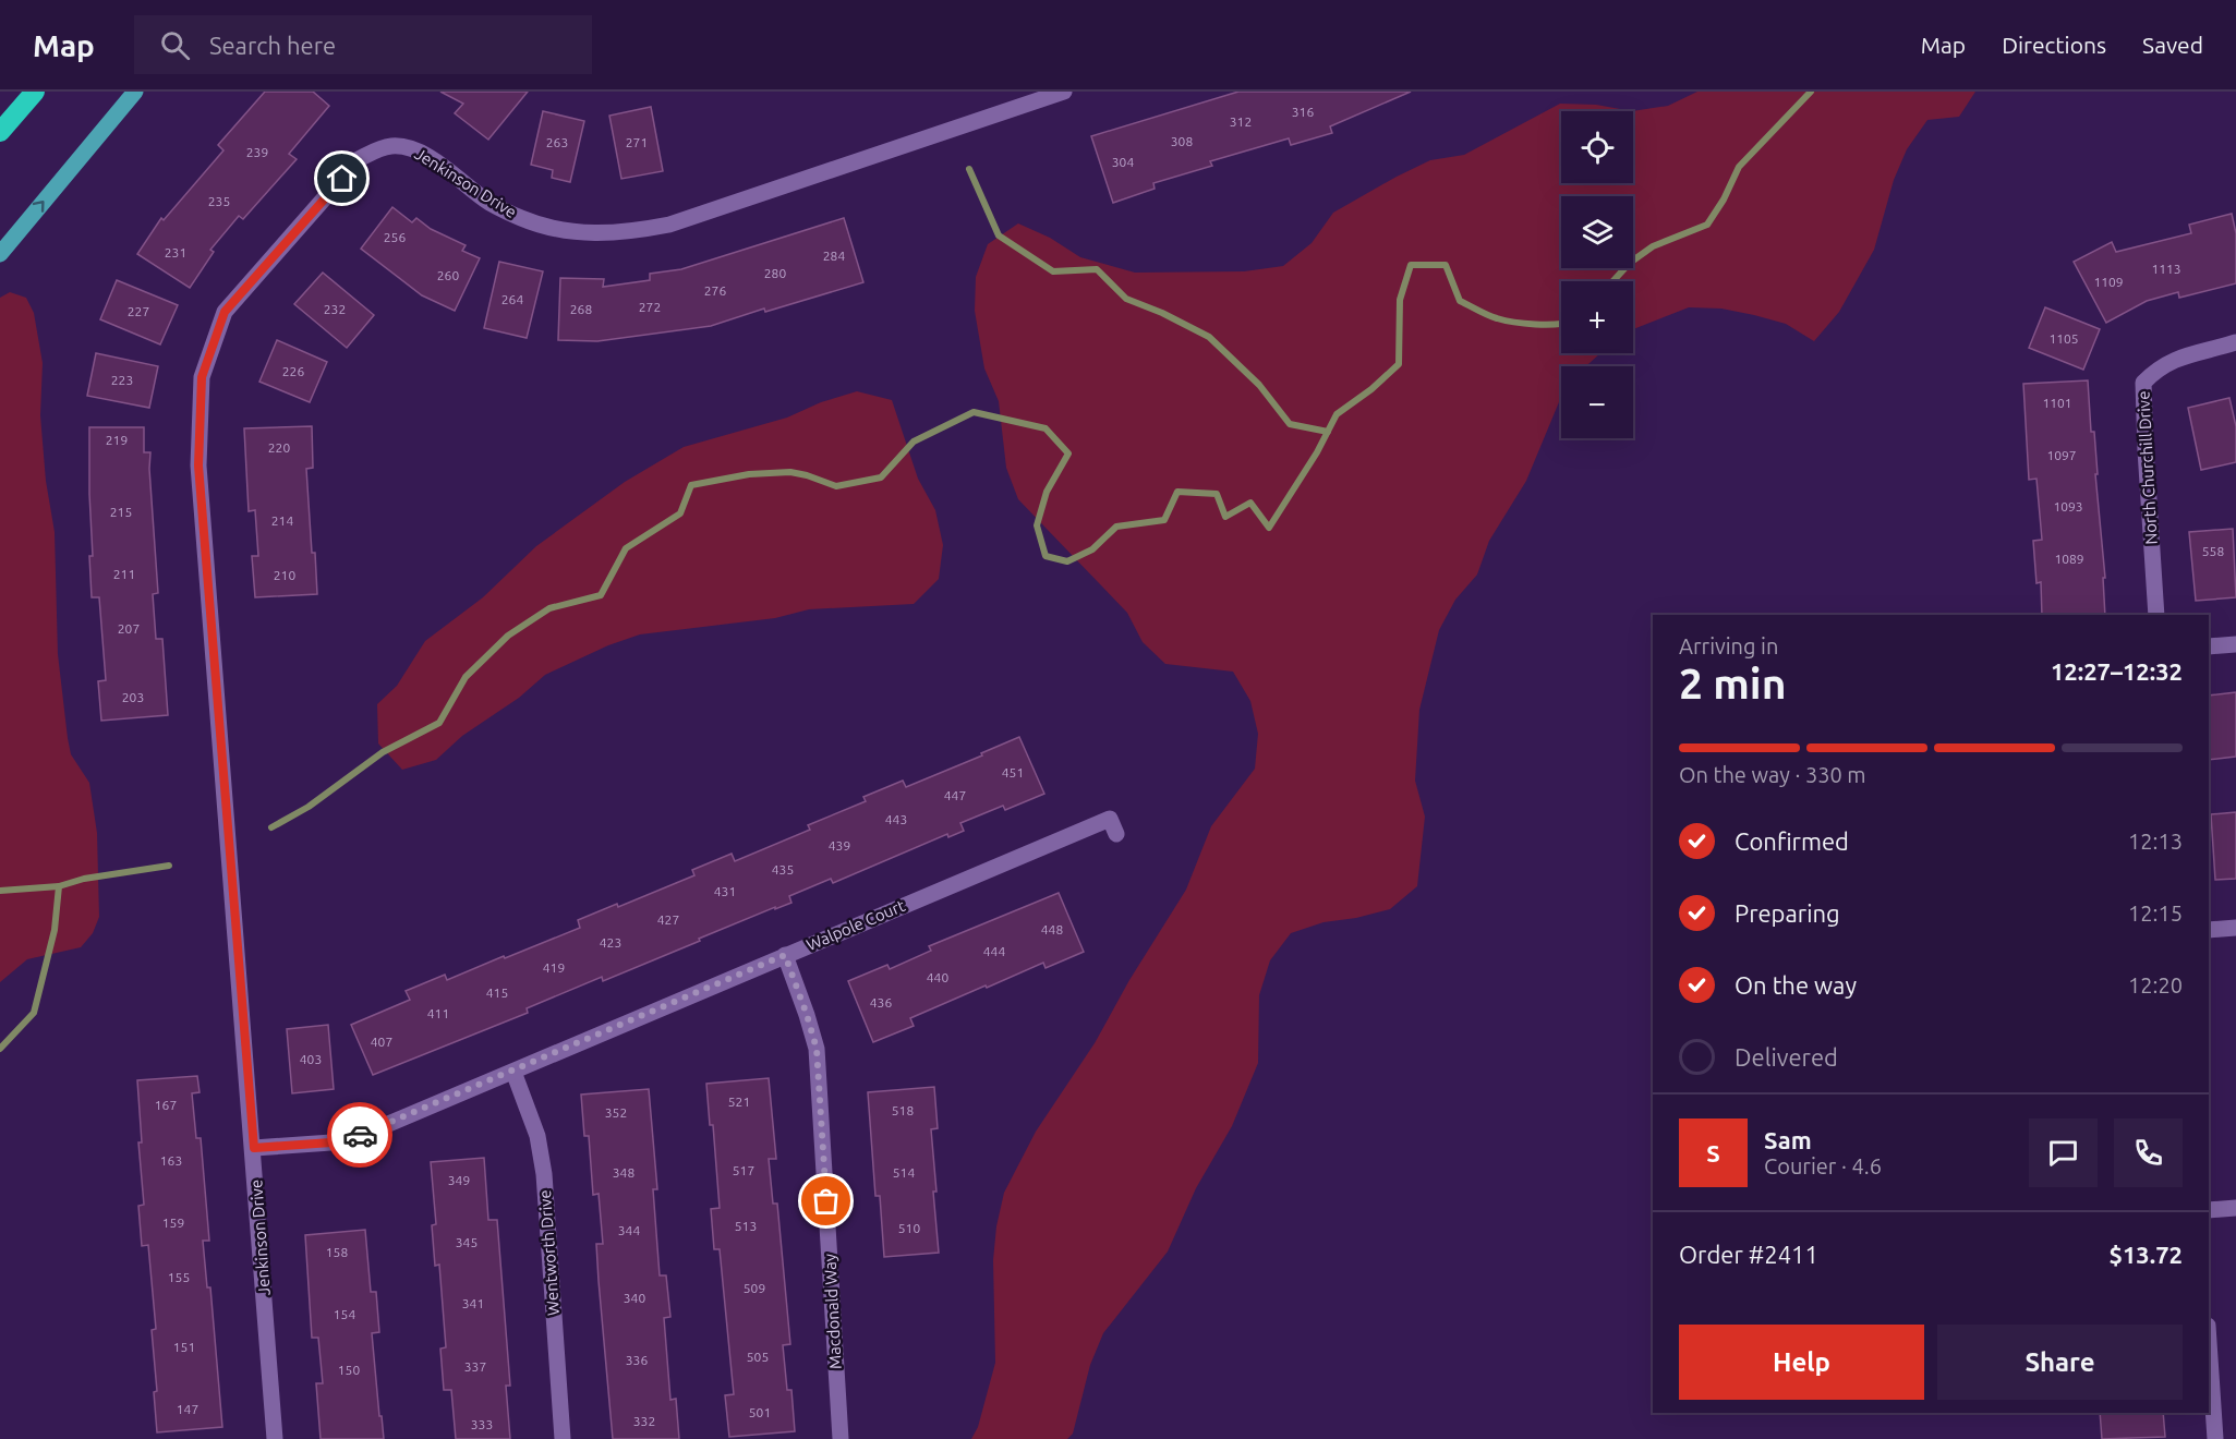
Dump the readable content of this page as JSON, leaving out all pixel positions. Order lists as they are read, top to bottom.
{
  "streets": {
    "street": [
      "Jenkinson Drive",
      "North Churchill Drive",
      "Walpole Court",
      "Wentworth Drive",
      "Macdonald Way"
    ]
  },
  "crossings": [
    ["Jenkinson Drive", "Walpole Court"],
    ["Walpole Court", "Wentworth Drive"],
    ["Walpole Court", "Macdonald Way"]
  ],
  "house_numbers": [
    "316",
    "312",
    "308",
    "263",
    "271",
    "239",
    "304",
    "235",
    "256",
    "231",
    "284",
    "1113",
    "280",
    "260",
    "1109",
    "276",
    "264",
    "272",
    "232",
    "268",
    "227",
    "1105",
    "226",
    "223",
    "1101",
    "219",
    "220",
    "1097",
    "1093",
    "215",
    "214",
    "558",
    "1089",
    "211",
    "210",
    "207",
    "203",
    "451",
    "447",
    "443",
    "439",
    "435",
    "431",
    "427",
    "448",
    "423",
    "444",
    "419",
    "440",
    "415",
    "436",
    "411",
    "407",
    "403",
    "521",
    "167",
    "518",
    "352",
    "163",
    "517",
    "348",
    "514",
    "349",
    "159",
    "513",
    "510",
    "344",
    "345",
    "158",
    "155",
    "509",
    "340",
    "341",
    "154",
    "151",
    "505",
    "336",
    "337",
    "150",
    "147",
    "501",
    "332",
    "333"
  ],
  "page": {
    "header": "Map",
    "search": "Search here",
    "nav": ["Map", "Directions", "Saved"],
    "map_buttons": ["+", "−"],
    "heading": ["2 min", "Arriving in", "12:27–12:32"],
    "panel": [
      "Sam",
      "Courier · 4.6",
      "Order #2411",
      "$13.72"
    ],
    "bar": "On the way · 330 m",
    "list": [
      ["Confirmed", "12:13"],
      ["Preparing", "12:15"],
      ["On the way", "12:20"],
      "Delivered"
    ],
    "round": "S",
    "buttons": ["Help", "Share"]
  }
}
